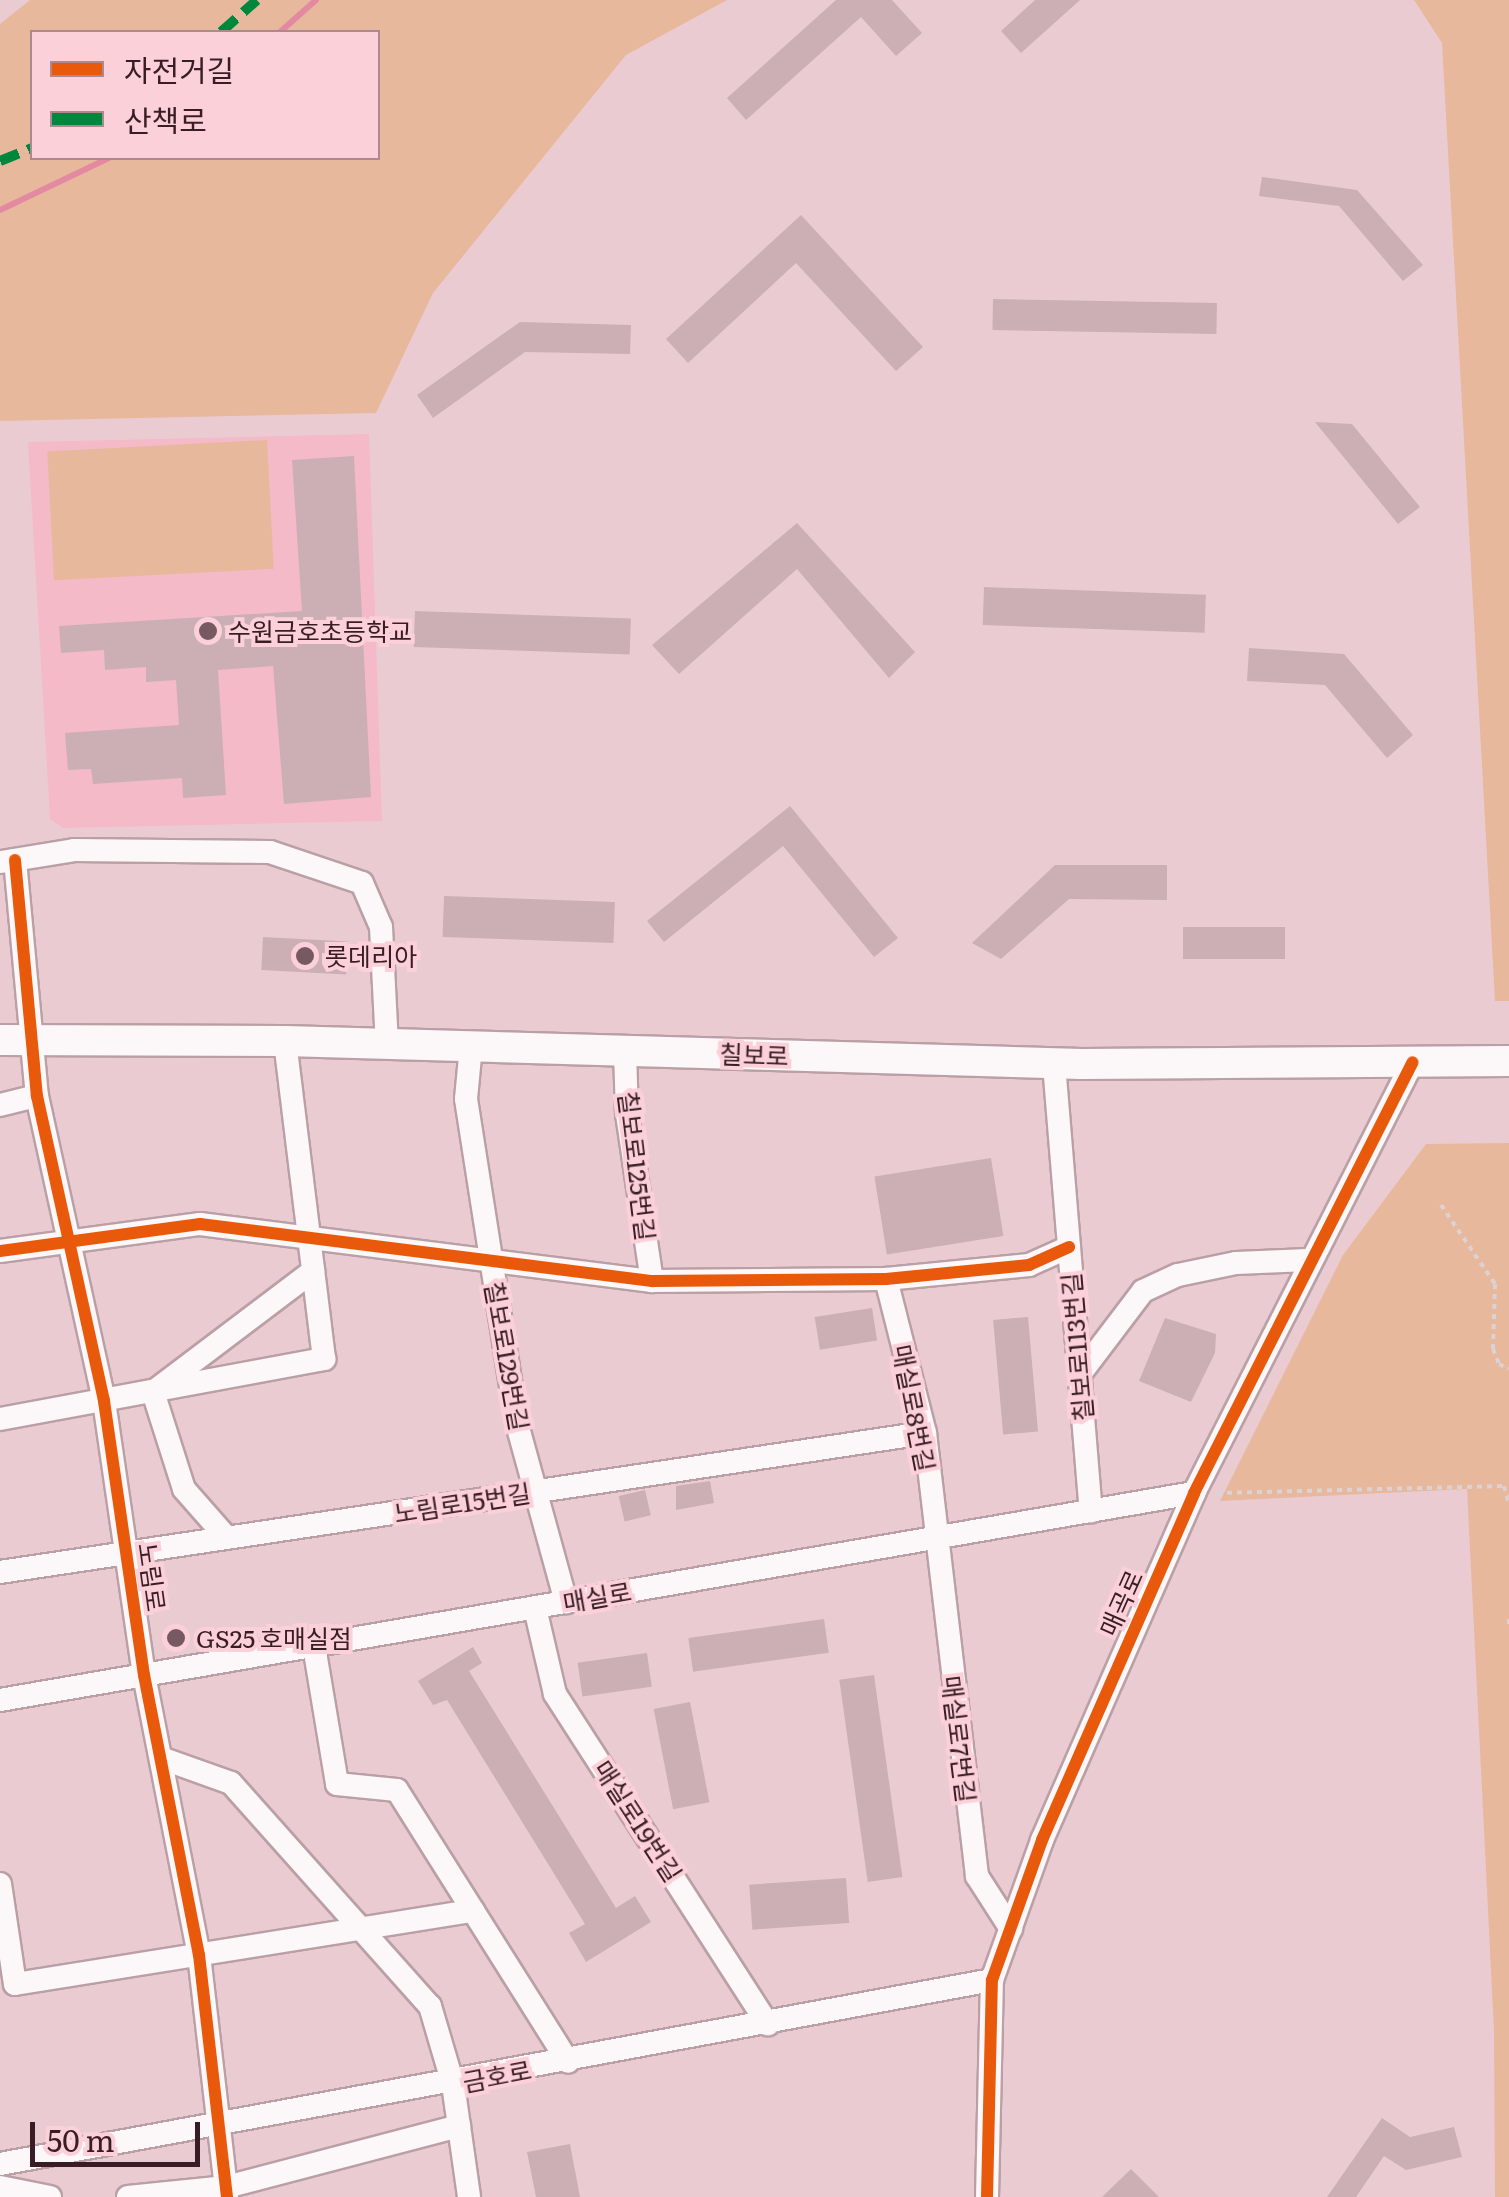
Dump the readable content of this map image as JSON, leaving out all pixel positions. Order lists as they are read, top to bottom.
{
  "streets": {
    "main road": ["칠보로"],
    "street": [
      "칠보로125번길",
      "칠보로113번길",
      "칠보로129번길",
      "매실로8번길",
      "노림로15번길",
      "노림로",
      "매실로",
      "매곡로",
      "매실로7번길",
      "매실로19번길",
      "금호로"
    ]
  },
  "crossings": [
    ["칠보로", "칠보로125번길"],
    ["칠보로", "칠보로113번길"],
    ["칠보로", "칠보로129번길"],
    ["칠보로", "노림로"],
    ["칠보로", "매곡로"],
    ["칠보로113번길", "매실로"],
    ["칠보로129번길", "노림로15번길"],
    ["칠보로129번길", "매실로"],
    ["매실로8번길", "노림로15번길"],
    ["매실로8번길", "매실로"],
    ["매실로8번길", "매실로7번길"],
    ["노림로15번길", "노림로"],
    ["노림로", "매실로"],
    ["노림로", "금호로"],
    ["매실로", "매곡로"],
    ["매실로", "매실로7번길"],
    ["매실로", "매실로19번길"],
    ["매곡로", "매실로7번길"],
    ["매곡로", "금호로"],
    ["매실로19번길", "금호로"]
  ],
  "places": ["수원금호초등학교", "롯데리아", "GS25 호매실점"],
  "legend": ["자전거길", "산책로"],
  "scale_bar": "50 m"
}
